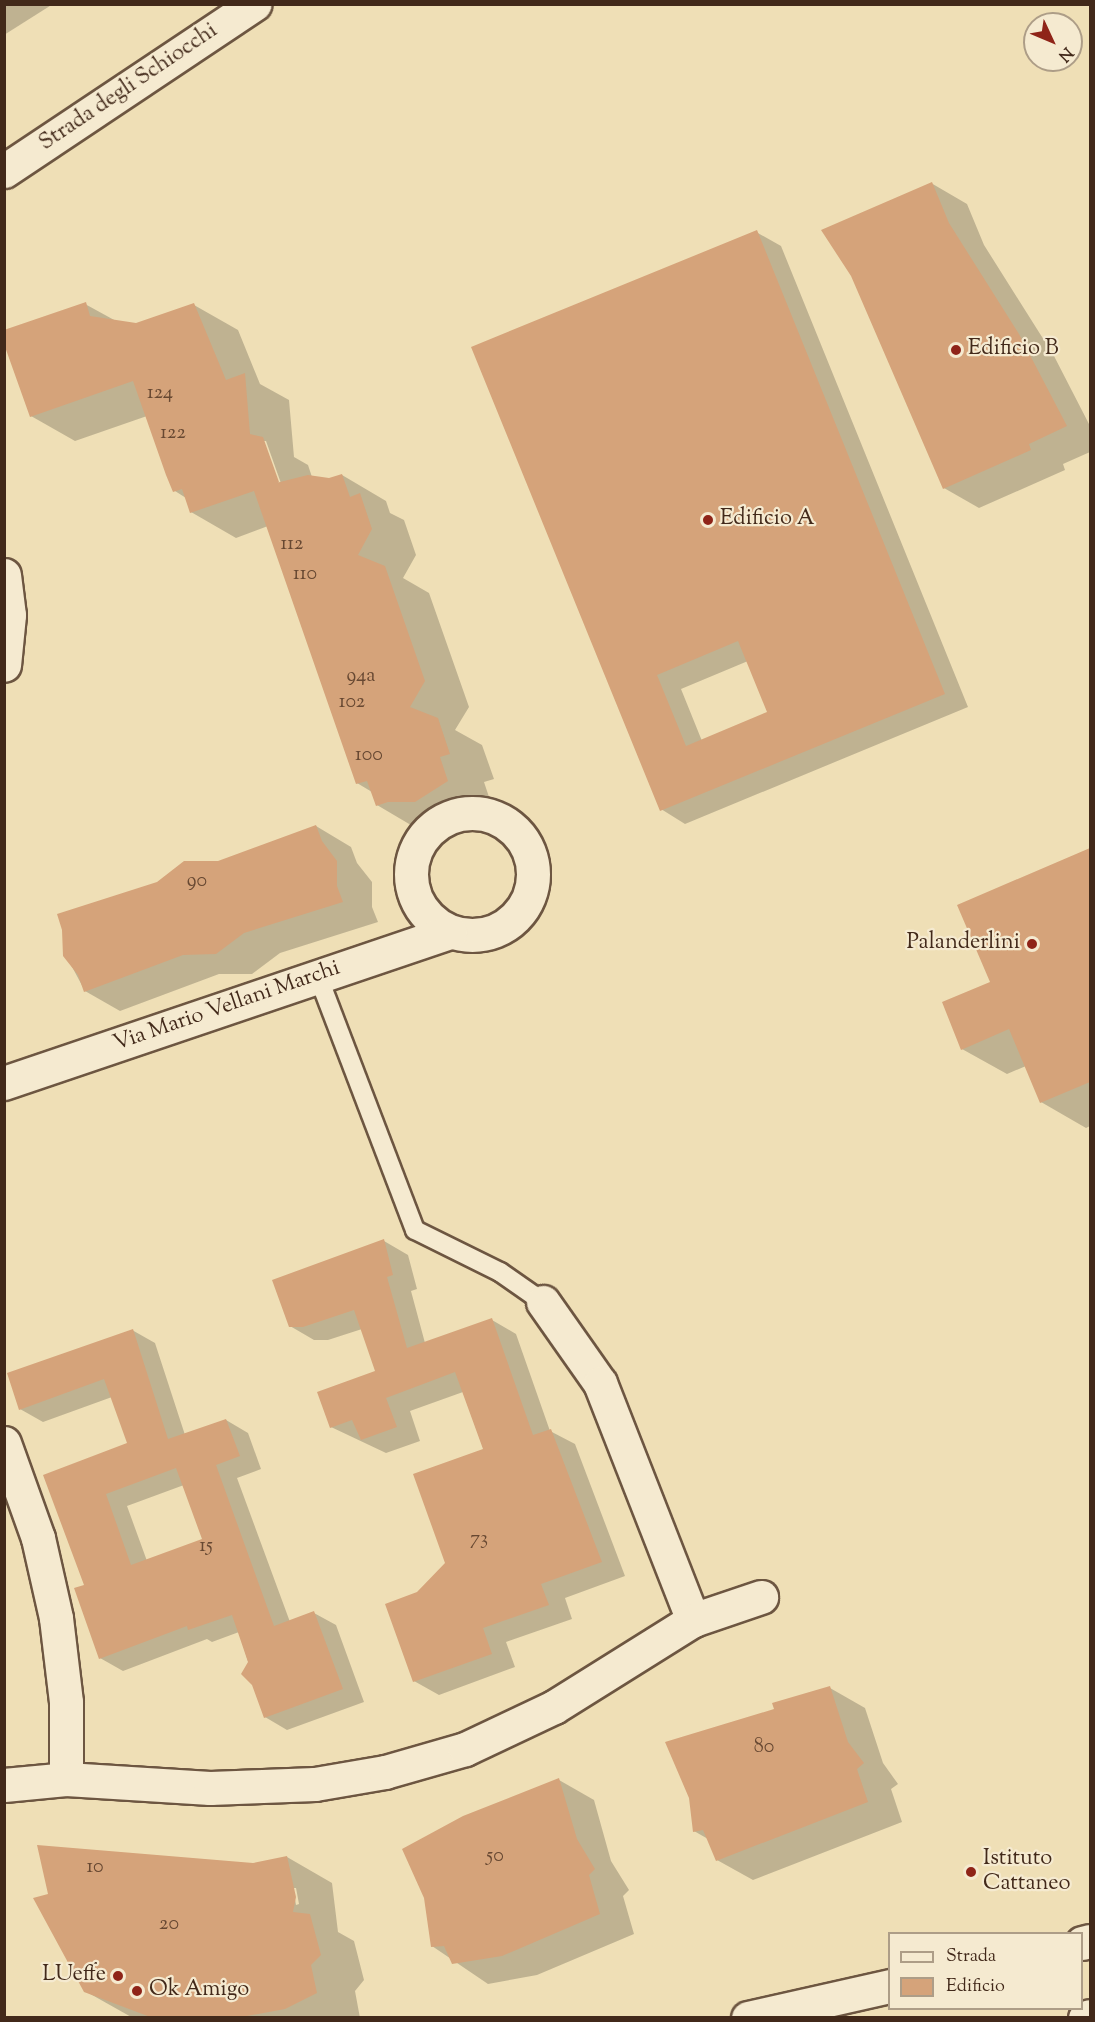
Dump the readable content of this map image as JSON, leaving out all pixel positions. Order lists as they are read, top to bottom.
{
  "streets": {
    "street": ["Strada degli Schiocchi", "Via Mario Vellani Marchi"]
  },
  "places": [
    "Edificio B",
    "Edificio A",
    "Palanderlini",
    "Istituto Cattaneo",
    "LUeffe",
    "Ok Amigo"
  ],
  "house_numbers": [
    "124",
    "122",
    "112",
    "110",
    "94a",
    "102",
    "100",
    "90",
    "73",
    "15",
    "80",
    "50",
    "10",
    "20"
  ],
  "legend": ["Strada", "Edificio"],
  "north": "bottom right"
}
